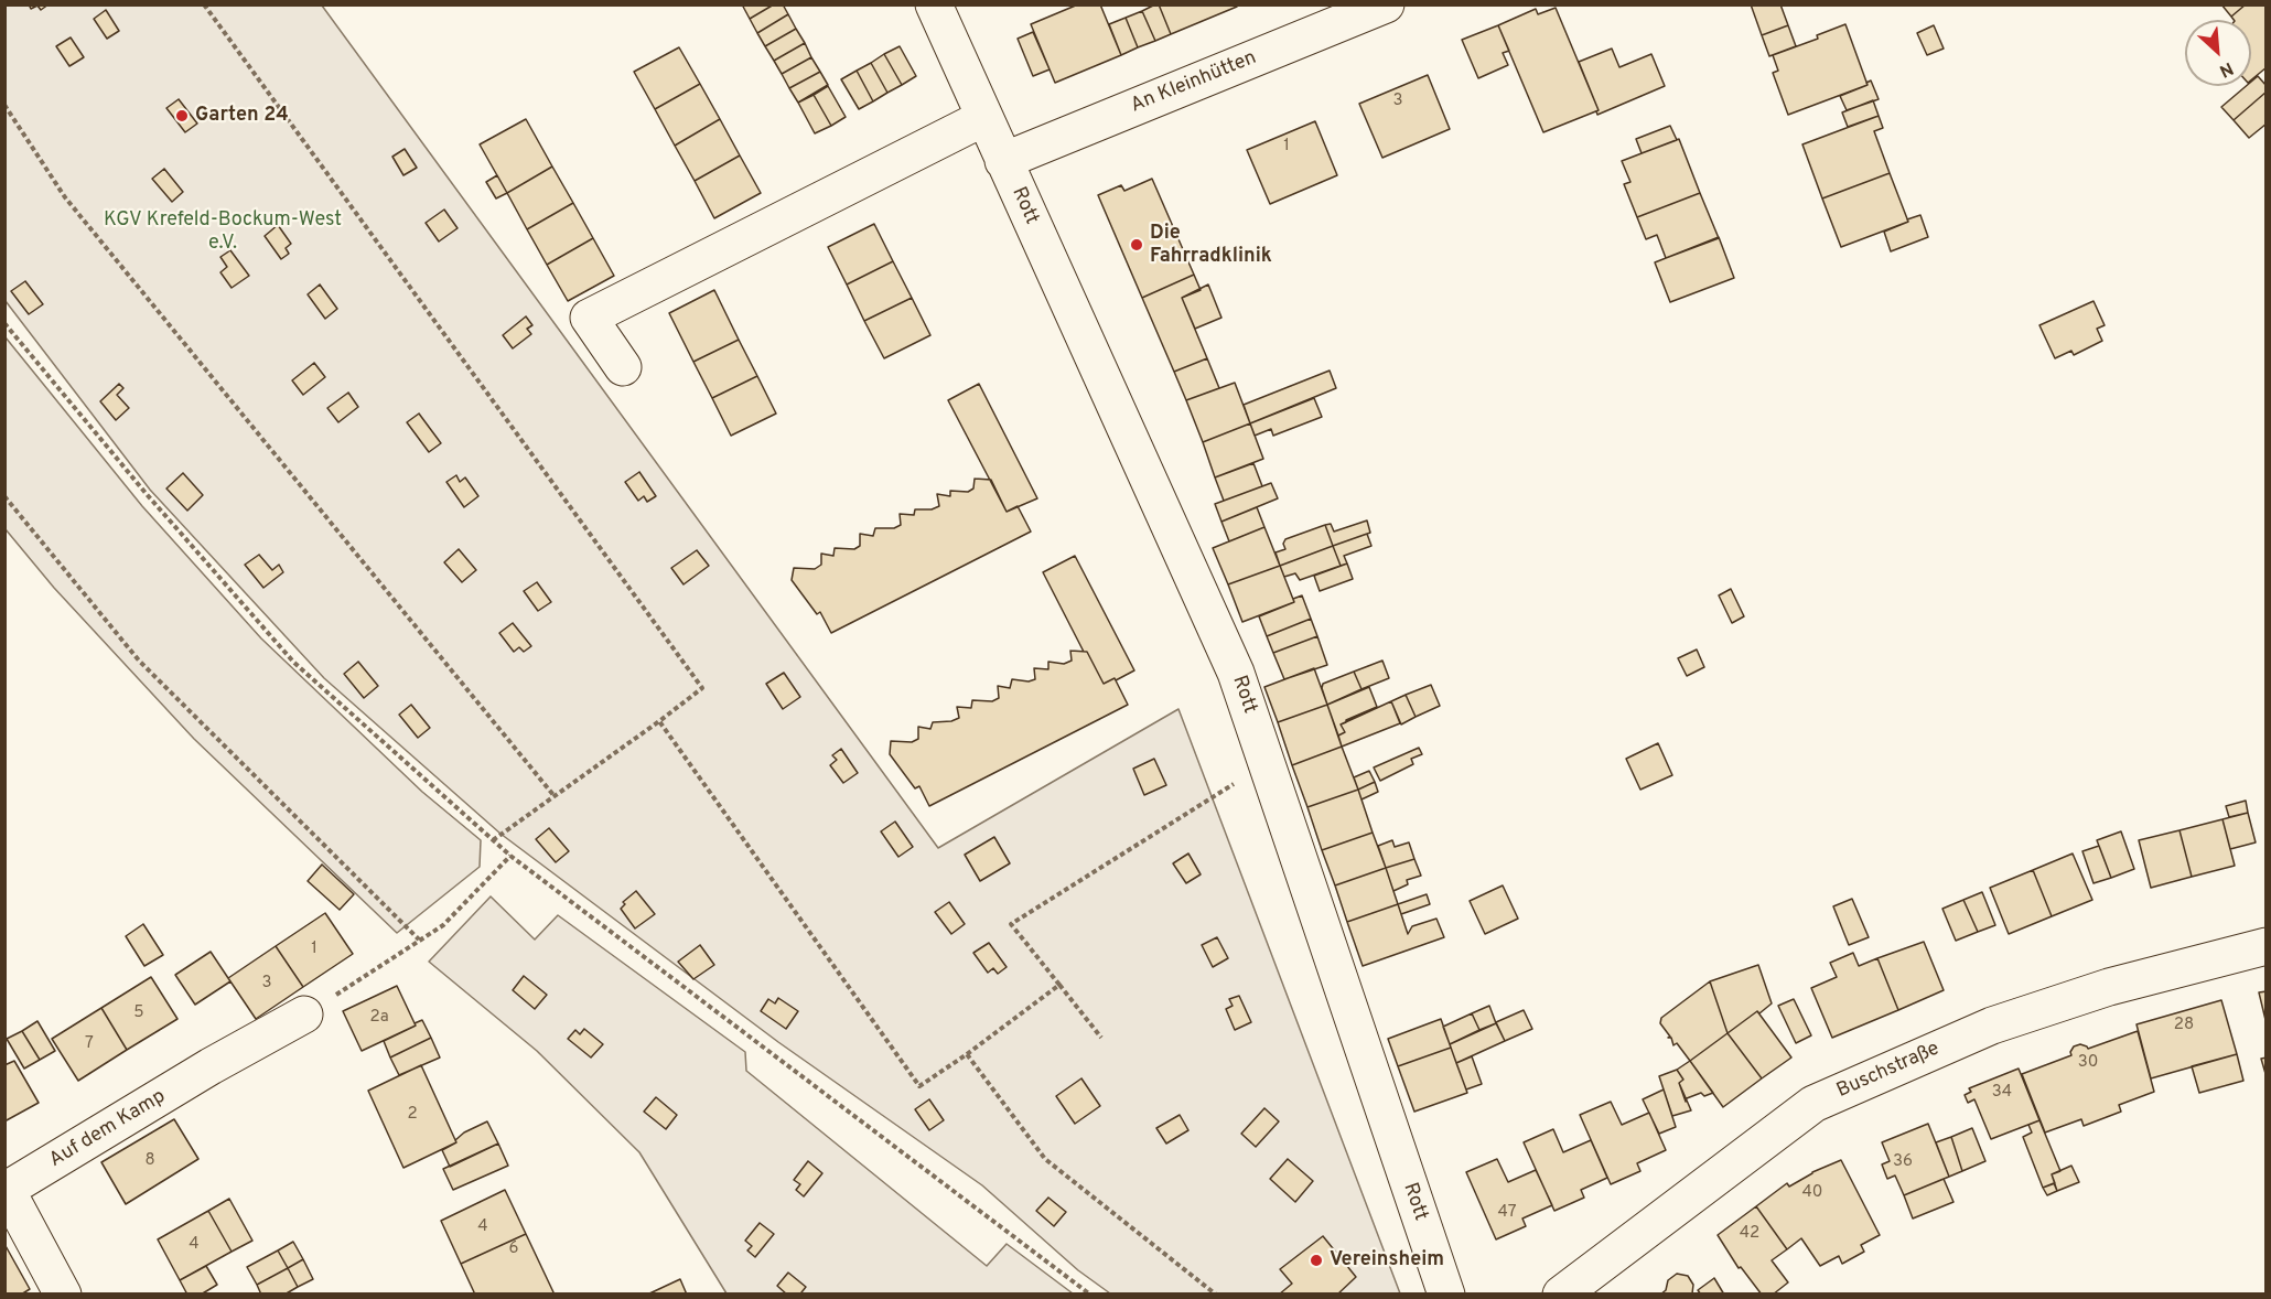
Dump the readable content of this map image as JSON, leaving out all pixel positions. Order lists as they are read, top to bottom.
{
  "streets": {
    "street": [
      "An Kleinhütten",
      "Rott",
      "Buschstraße",
      "Auf dem Kamp"
    ]
  },
  "crossings": [
    ["An Kleinhütten", "Rott"]
  ],
  "parks": ["KGV Krefeld-Bockum-West e.V."],
  "places": ["Garten 24", "Die Fahrradklinik", "Vereinsheim"],
  "house_numbers": [
    "3",
    "1",
    "1",
    "3",
    "5",
    "2a",
    "28",
    "7",
    "30",
    "34",
    "2",
    "8",
    "36",
    "40",
    "47",
    "4",
    "42",
    "4",
    "6"
  ],
  "north": "bottom right"
}
